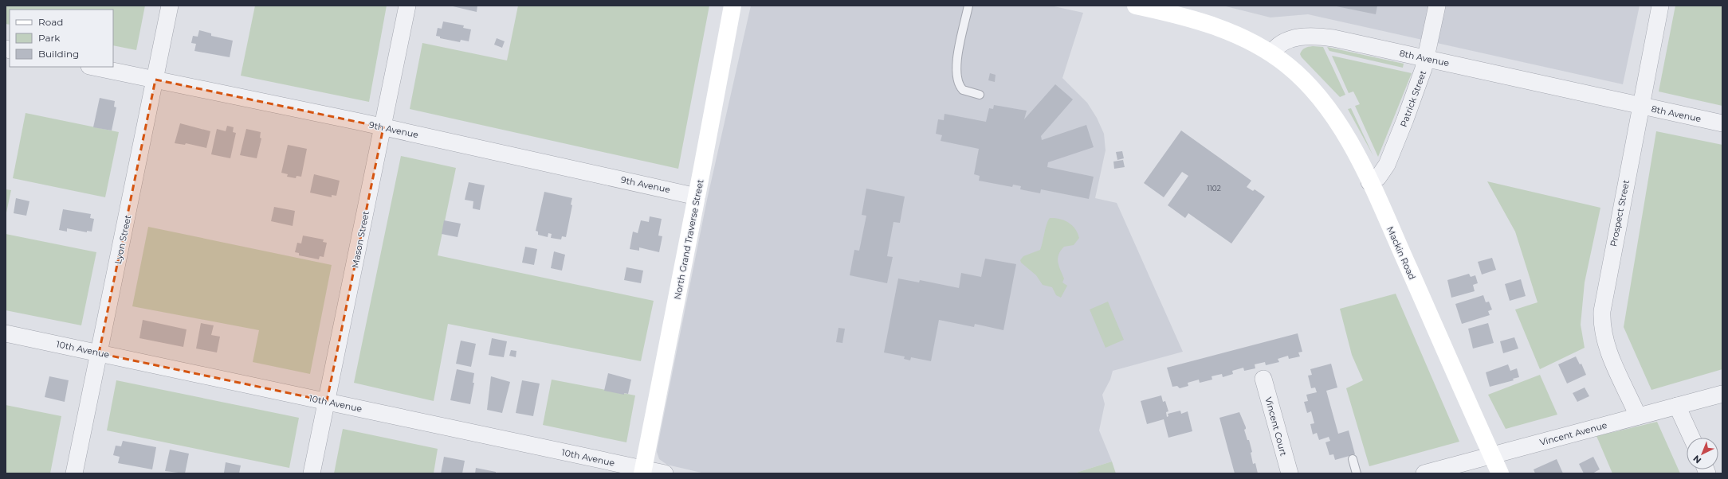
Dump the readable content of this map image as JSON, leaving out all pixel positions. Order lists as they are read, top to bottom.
{
  "streets": {
    "street": [
      "8th Avenue",
      "Patrick Street",
      "9th Avenue",
      "Prospect Street",
      "Lyon Street",
      "Mason Street",
      "North Grand Traverse Street",
      "Mackin Road",
      "10th Avenue",
      "Vincent Court",
      "Vincent Avenue"
    ]
  },
  "crossings": [
    ["8th Avenue", "Patrick Street"],
    ["8th Avenue", "Prospect Street"],
    ["8th Avenue", "Mackin Road"],
    ["Patrick Street", "Mackin Road"],
    ["9th Avenue", "Lyon Street"],
    ["9th Avenue", "Mason Street"],
    ["9th Avenue", "North Grand Traverse Street"],
    ["Prospect Street", "Vincent Avenue"],
    ["Lyon Street", "10th Avenue"],
    ["Mason Street", "10th Avenue"],
    ["North Grand Traverse Street", "10th Avenue"],
    ["Mackin Road", "Vincent Avenue"]
  ],
  "house_numbers": ["1102"],
  "legend": ["Road", "Park", "Building"],
  "north": "bottom left"
}
